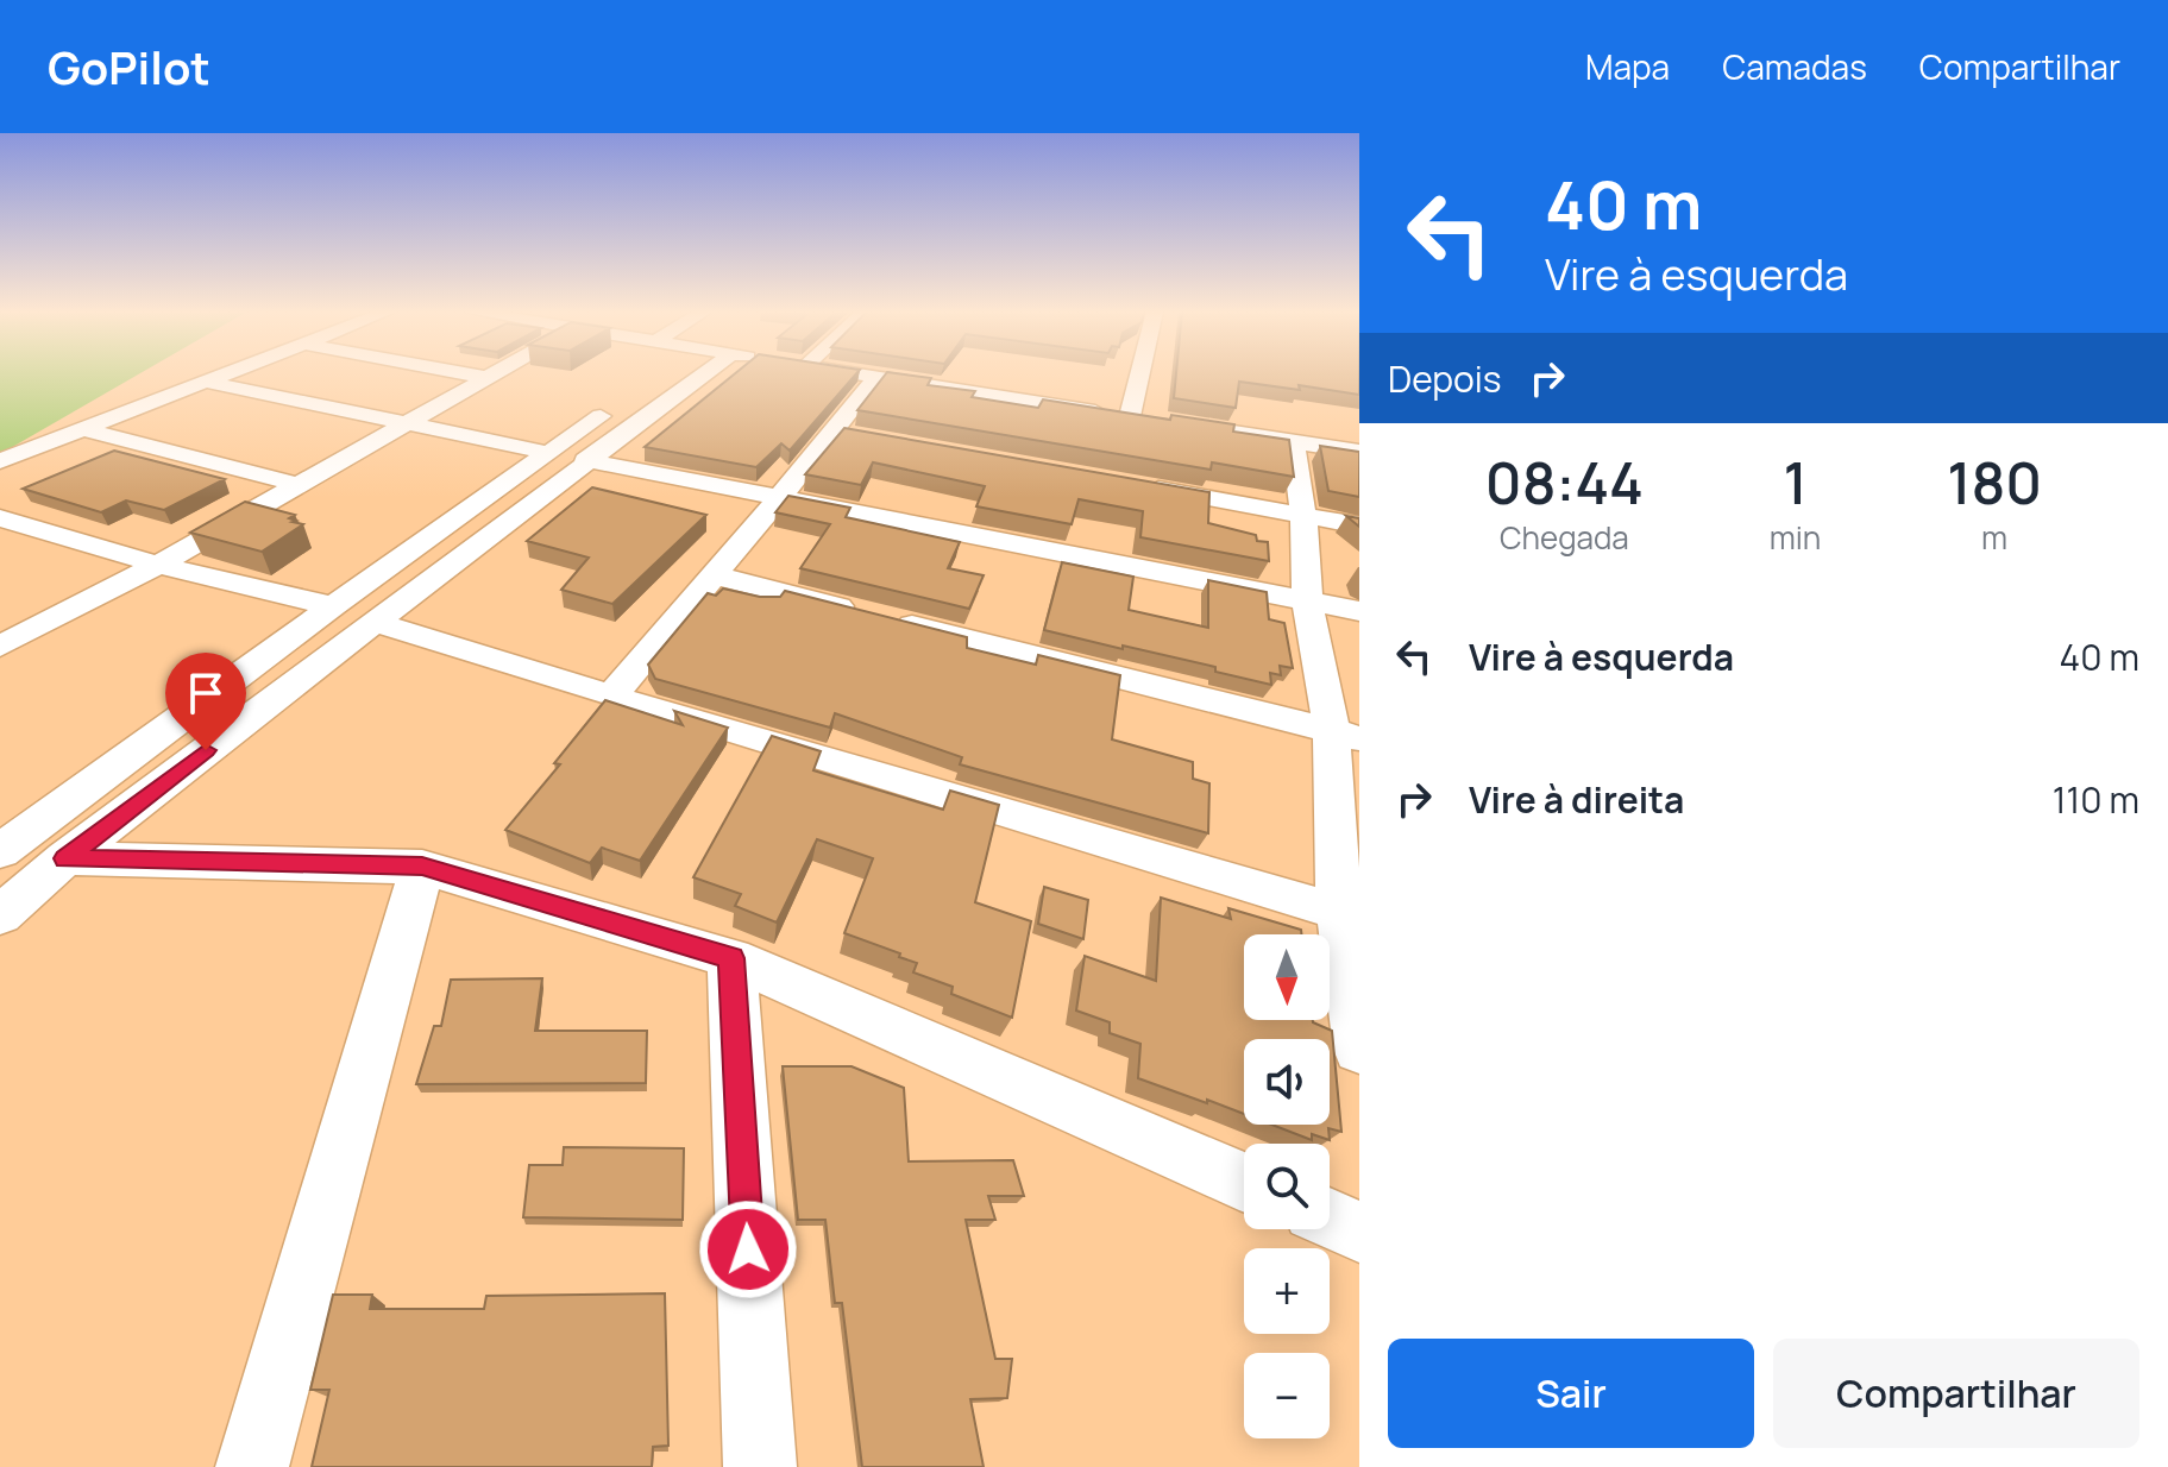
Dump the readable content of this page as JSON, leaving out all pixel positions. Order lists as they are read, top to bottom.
{
  "north": "bottom",
  "page": {
    "header": "GoPilot",
    "nav": ["Mapa", "Camadas", "Compartilhar"],
    "turn": ["40 m", "Vire à esquerda"],
    "then": "Depois",
    "eta": [
      "08:44",
      "Chegada",
      "1",
      "min",
      "180",
      "m"
    ],
    "list": [
      {
        "name": "Vire à esquerda",
        "value": "40 m"
      },
      {
        "name": "Vire à direita",
        "value": "110 m"
      }
    ],
    "map_buttons": ["+", "−"],
    "buttons": ["Sair", "Compartilhar"]
  }
}
